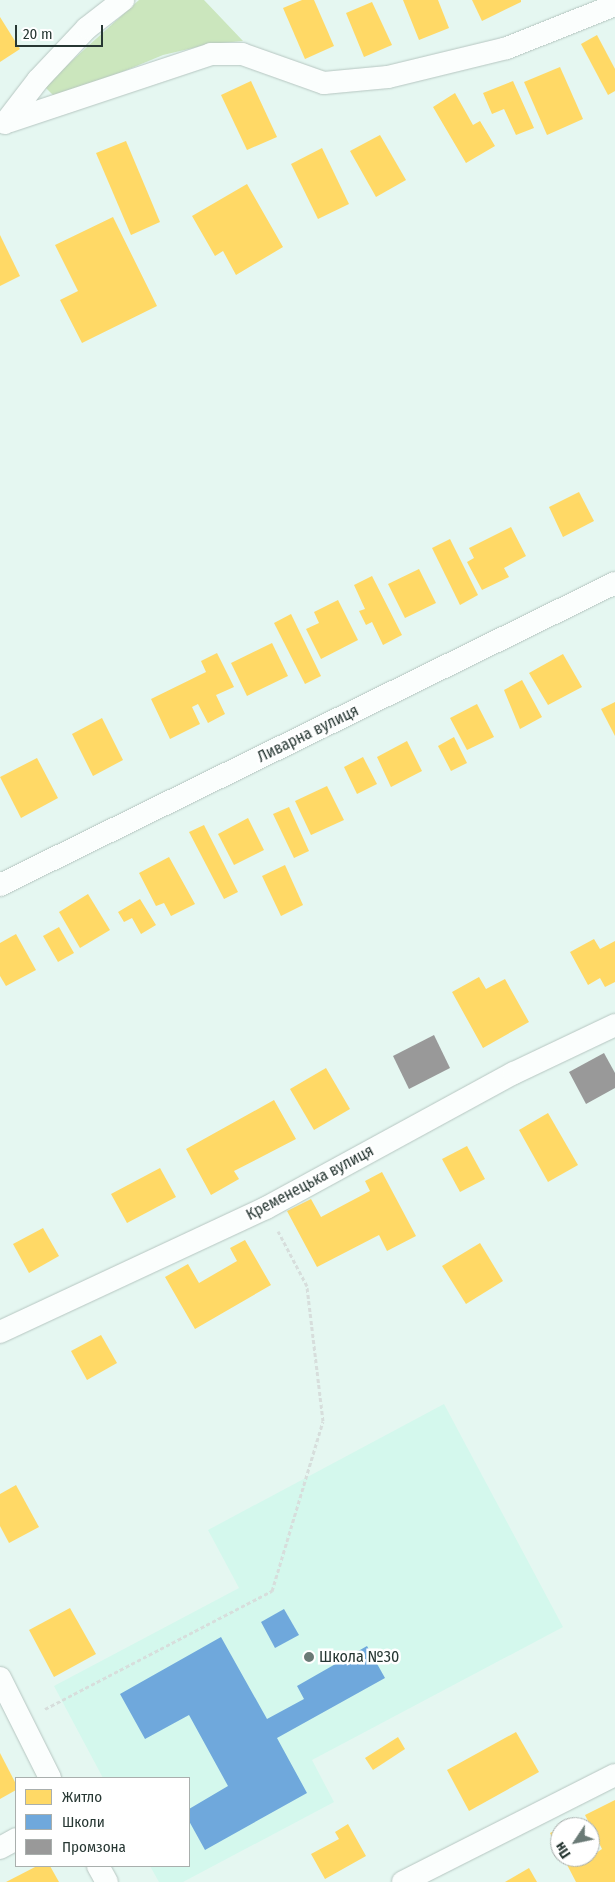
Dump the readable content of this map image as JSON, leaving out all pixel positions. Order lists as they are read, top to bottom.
{
  "streets": {
    "street": ["Ливарна вулиця", "Кременецька вулиця"]
  },
  "places": ["Школа №30"],
  "legend": ["Житло", "Школи", "Промзона"],
  "scale_bar": "20 m",
  "north": "bottom left"
}
